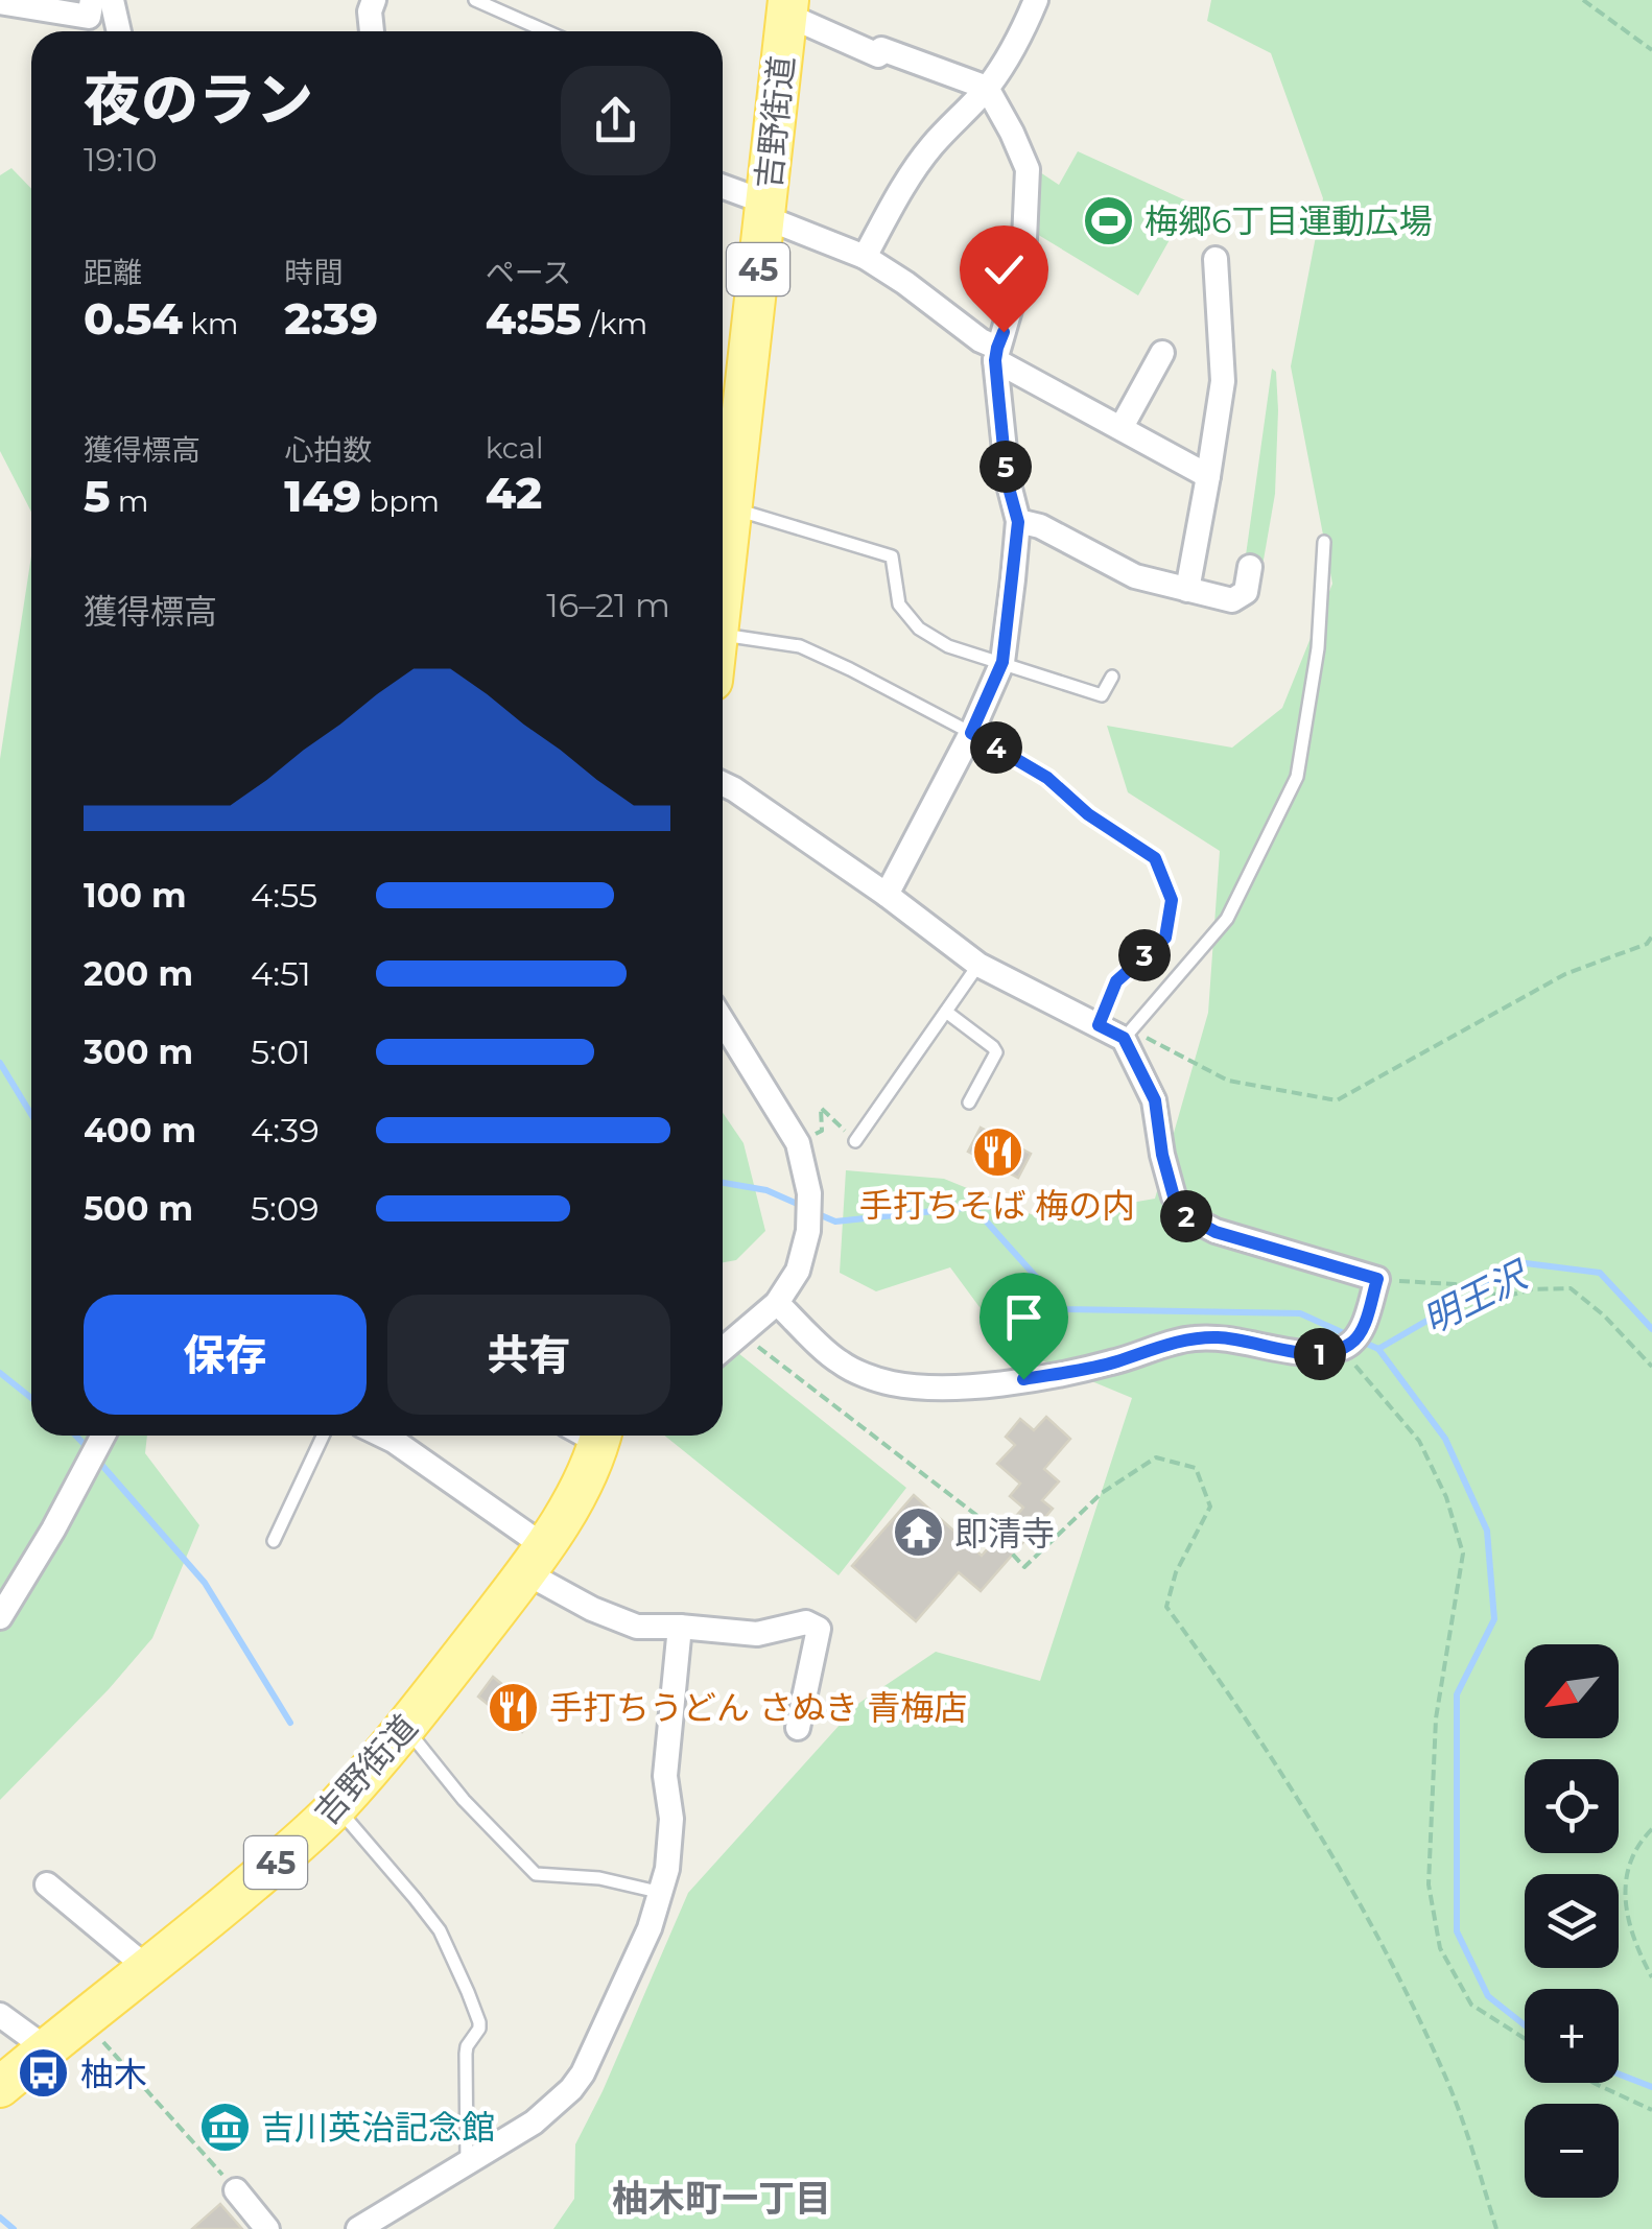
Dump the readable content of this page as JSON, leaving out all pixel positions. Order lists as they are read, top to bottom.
{
  "streets": {
    "main road": ["吉野街道", "45"]
  },
  "districts": ["柚木町一丁目"],
  "water": ["明王沢"],
  "places": {
    "sports": ["梅郷6丁目運動広場"],
    "restaurant": ["手打ちそば 梅の内", "手打ちうどん さぬき 青梅店"],
    "temple": ["即清寺"],
    "bus stop": ["柚木"],
    "museum": ["吉川英治記念館"]
  },
  "north": "bottom left",
  "page": {
    "heading": ["夜のラン", "19:10"],
    "stats": [
      ["距離", "0.54 km"],
      ["時間", "2:39"],
      ["ペース", "4:55 /km"],
      ["獲得標高", "5 m"],
      ["心拍数", "149 bpm"],
      ["kcal", "42"]
    ],
    "pins": [
      "5",
      "4",
      "3",
      "2",
      "1"
    ],
    "chart": ["獲得標高", "16–21 m"],
    "list": [
      {
        "name": "100 m",
        "note": "4:55"
      },
      {
        "name": "200 m",
        "note": "4:51"
      },
      {
        "name": "300 m",
        "note": "5:01"
      },
      {
        "name": "400 m",
        "note": "4:39"
      },
      {
        "name": "500 m",
        "note": "5:09"
      }
    ],
    "buttons": ["保存", "共有"],
    "map_buttons": ["+", "−"]
  }
}
